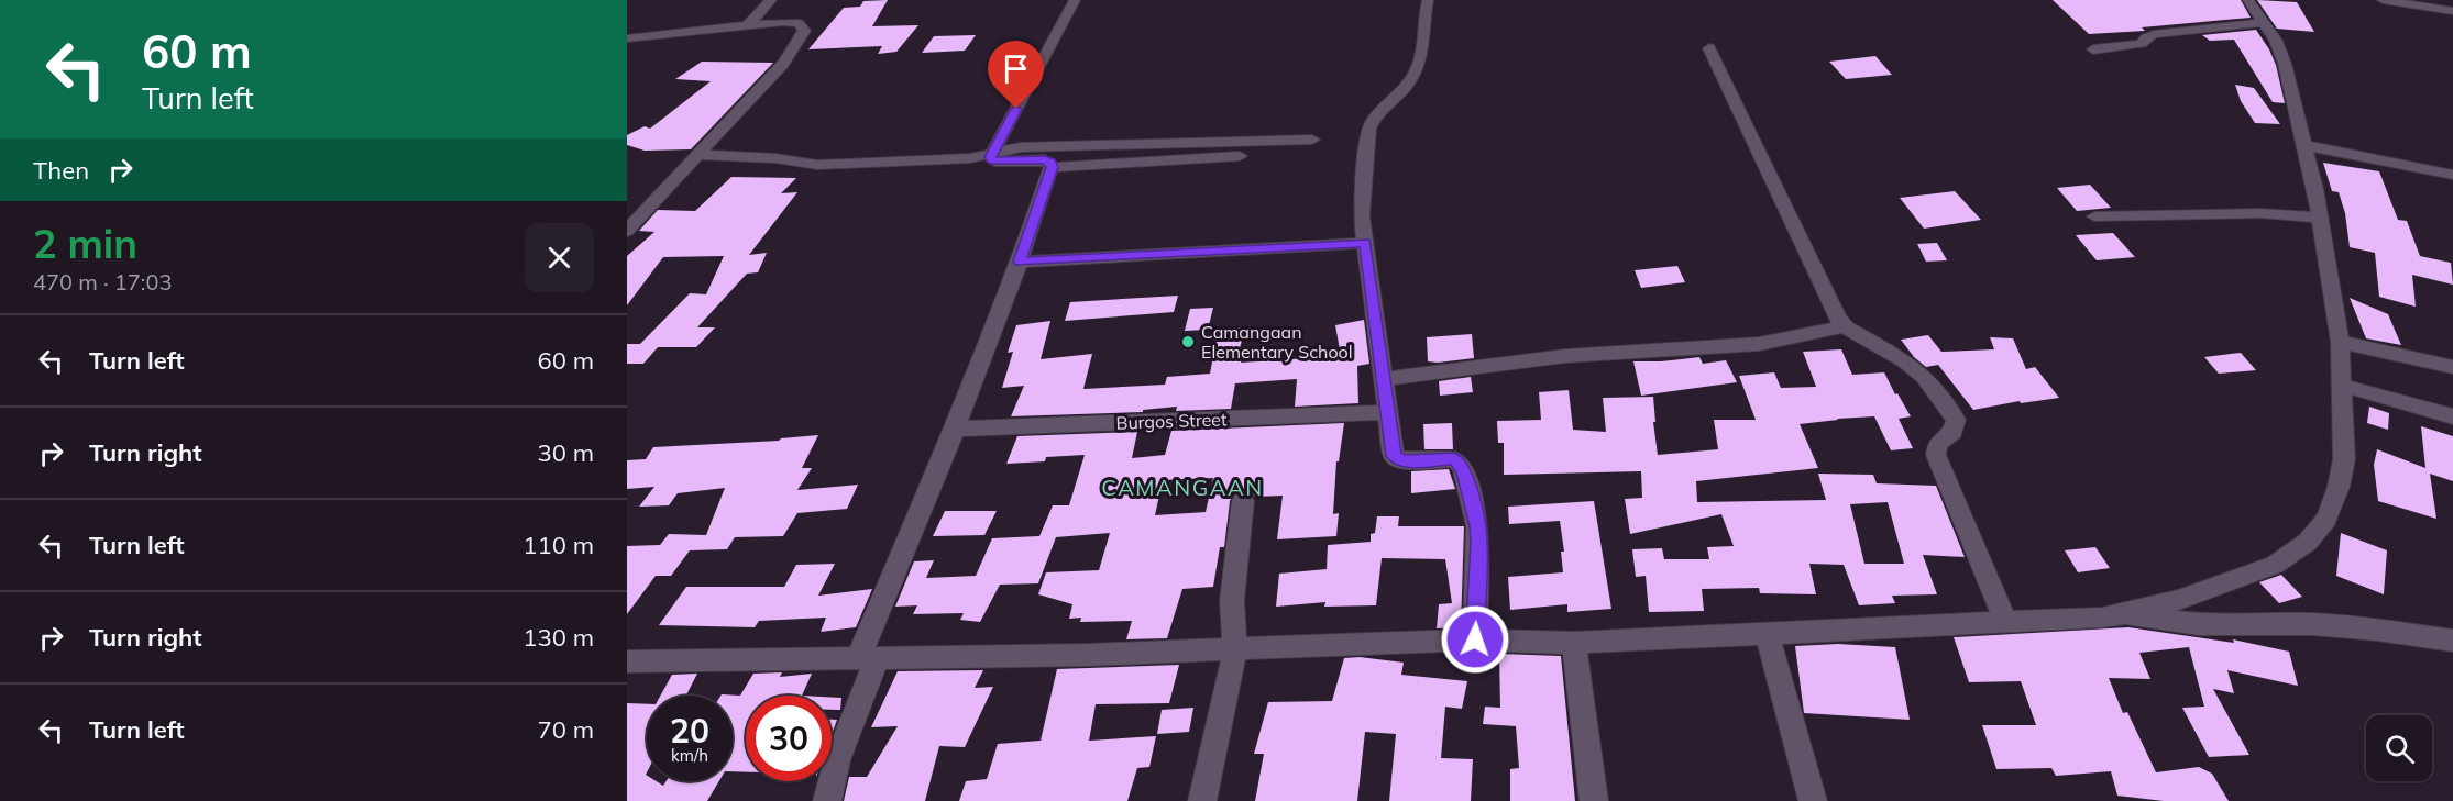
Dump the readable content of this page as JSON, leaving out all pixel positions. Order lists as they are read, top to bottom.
{
  "streets": {
    "street": ["Burgos Street"]
  },
  "districts": ["CAMANGAAN"],
  "places": ["Camangaan Elementary School"],
  "page": {
    "turn": ["60 m", "Turn left"],
    "then": "Then",
    "heading": ["2 min", "470 m · 17:03"],
    "list": [
      {
        "name": "Turn left",
        "value": "60 m"
      },
      {
        "name": "Turn right",
        "value": "30 m"
      },
      {
        "name": "Turn left",
        "value": "110 m"
      },
      {
        "name": "Turn right",
        "value": "130 m"
      },
      {
        "name": "Turn left",
        "value": "70 m"
      }
    ],
    "speed": "20 km/h",
    "limit": "30"
  }
}
